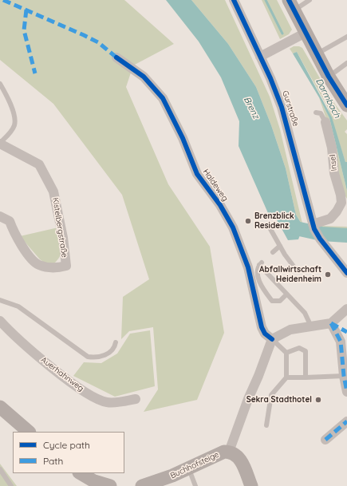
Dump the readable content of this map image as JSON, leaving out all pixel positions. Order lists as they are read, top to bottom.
{
  "streets": {
    "street": [
      "Gurstraße",
      "Insel",
      "Haldeweg",
      "Kistelbergstraße",
      "Auerhahnweg",
      "Buchhofsteige"
    ]
  },
  "crossings": [
    ["Gurstraße", "Insel"]
  ],
  "water": ["Darmbach", "Brenz"],
  "places": ["Brenzblick Residenz", "Abfallwirtschaft Heidenheim", "Sekra Stadthotel"],
  "legend": ["Cycle path", "Path"]
}
